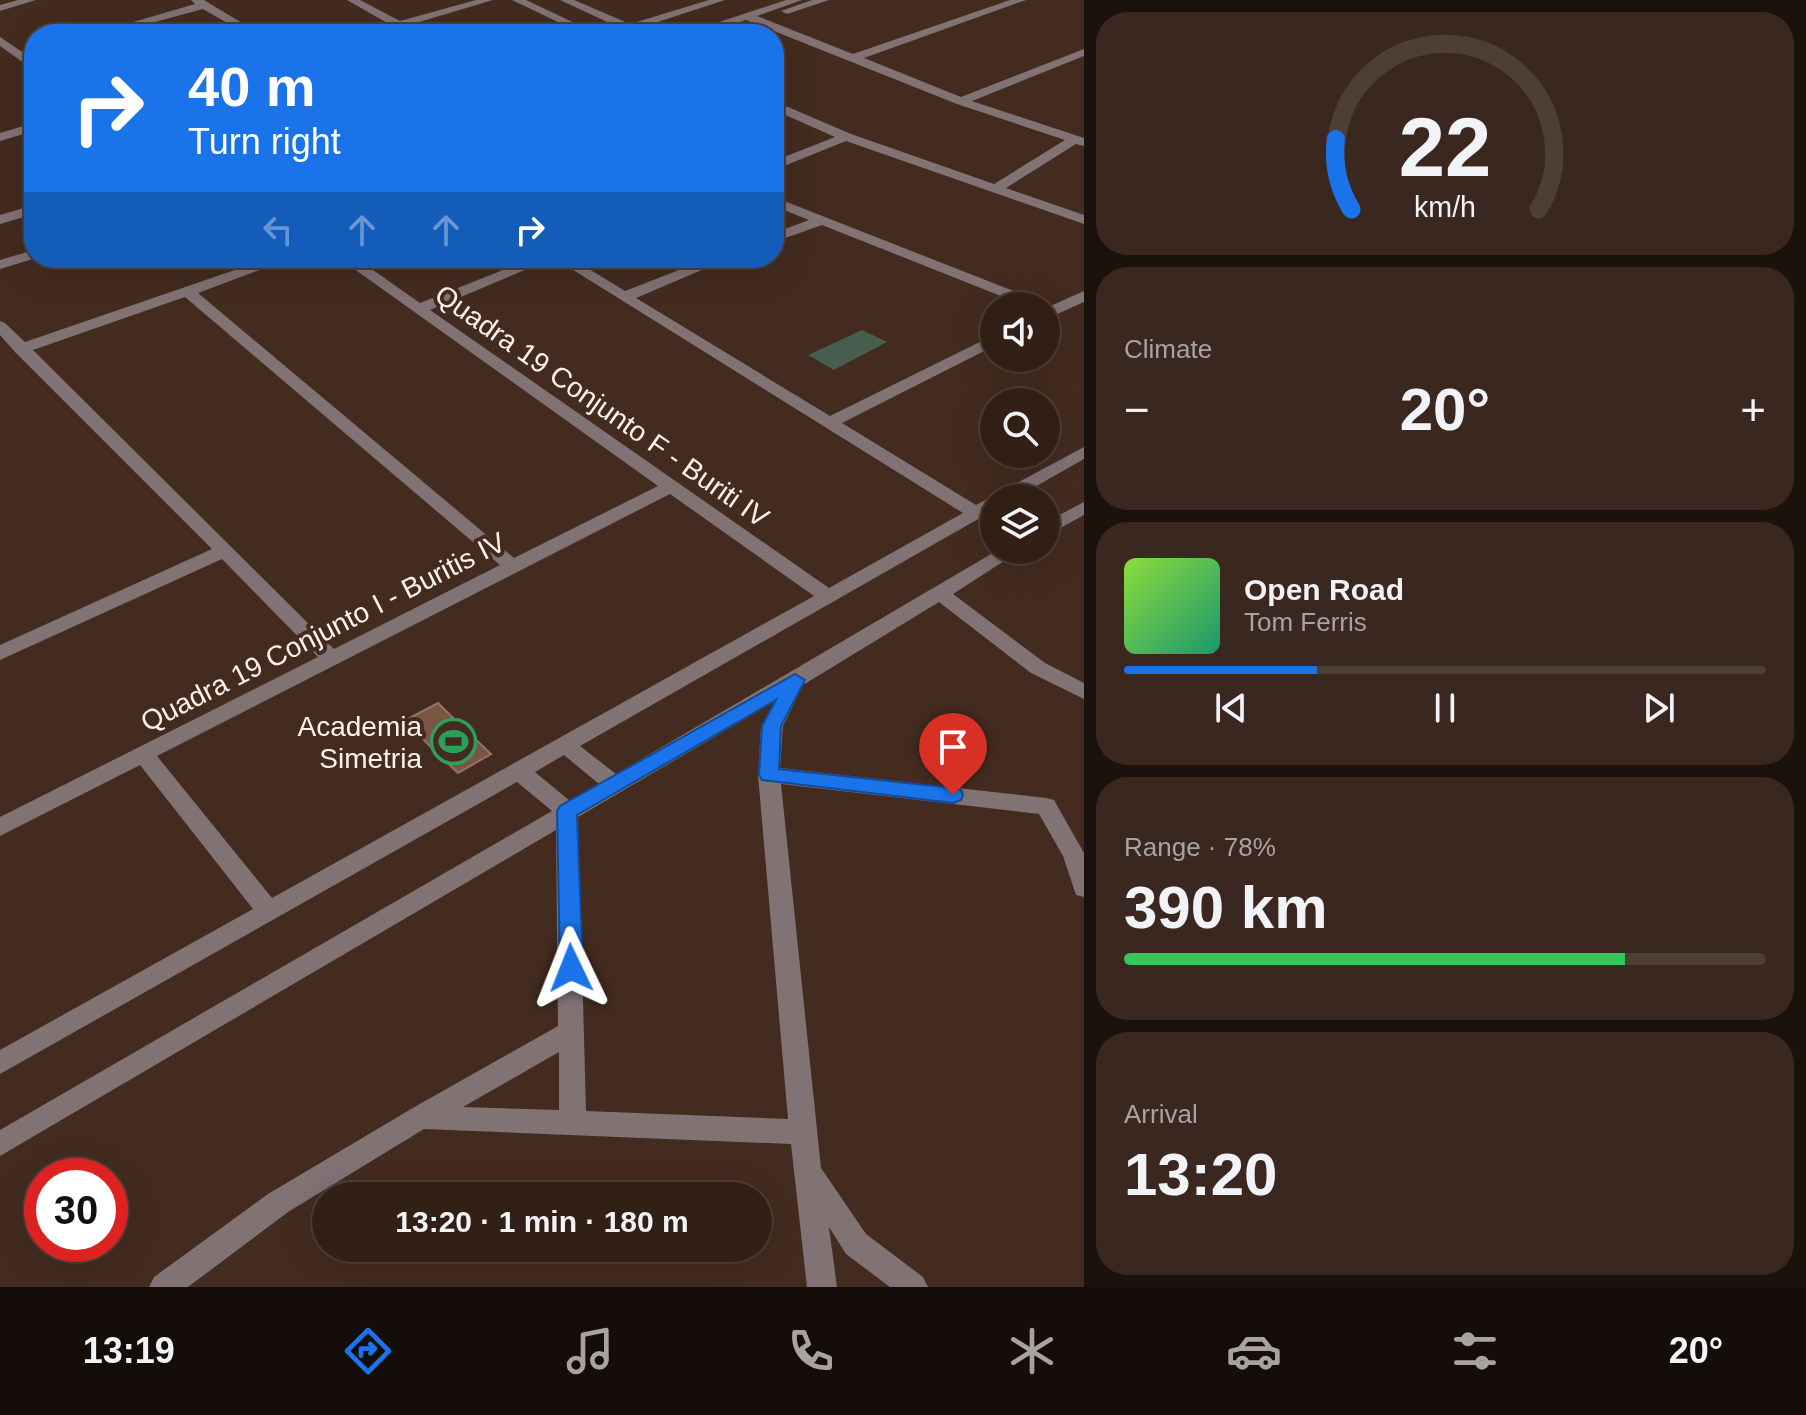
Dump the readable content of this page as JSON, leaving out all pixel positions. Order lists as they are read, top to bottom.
{
  "streets": {
    "street": ["Quadra 19 Conjunto F - Buriti IV", "Quadra 19 Conjunto I - Buritis IV"]
  },
  "crossings": [
    ["Quadra 19 Conjunto F - Buriti IV", "Quadra 19 Conjunto I - Buritis IV"]
  ],
  "places": {
    "sports": ["Academia Simetria"]
  },
  "page": {
    "turn": ["40 m", "Turn right"],
    "tile": [
      "Climate",
      ["Range · 78%", "390 km"],
      ["Arrival", "13:20"]
    ],
    "heat": ["−", "20°", "+"],
    "song": ["Open Road", "Tom Ferris"],
    "limit": "30",
    "trip": "13:20 · 1 min · 180 m",
    "tabs": ["13:19", "20°"],
    "gauge": ["22", "km/h"]
  }
}
